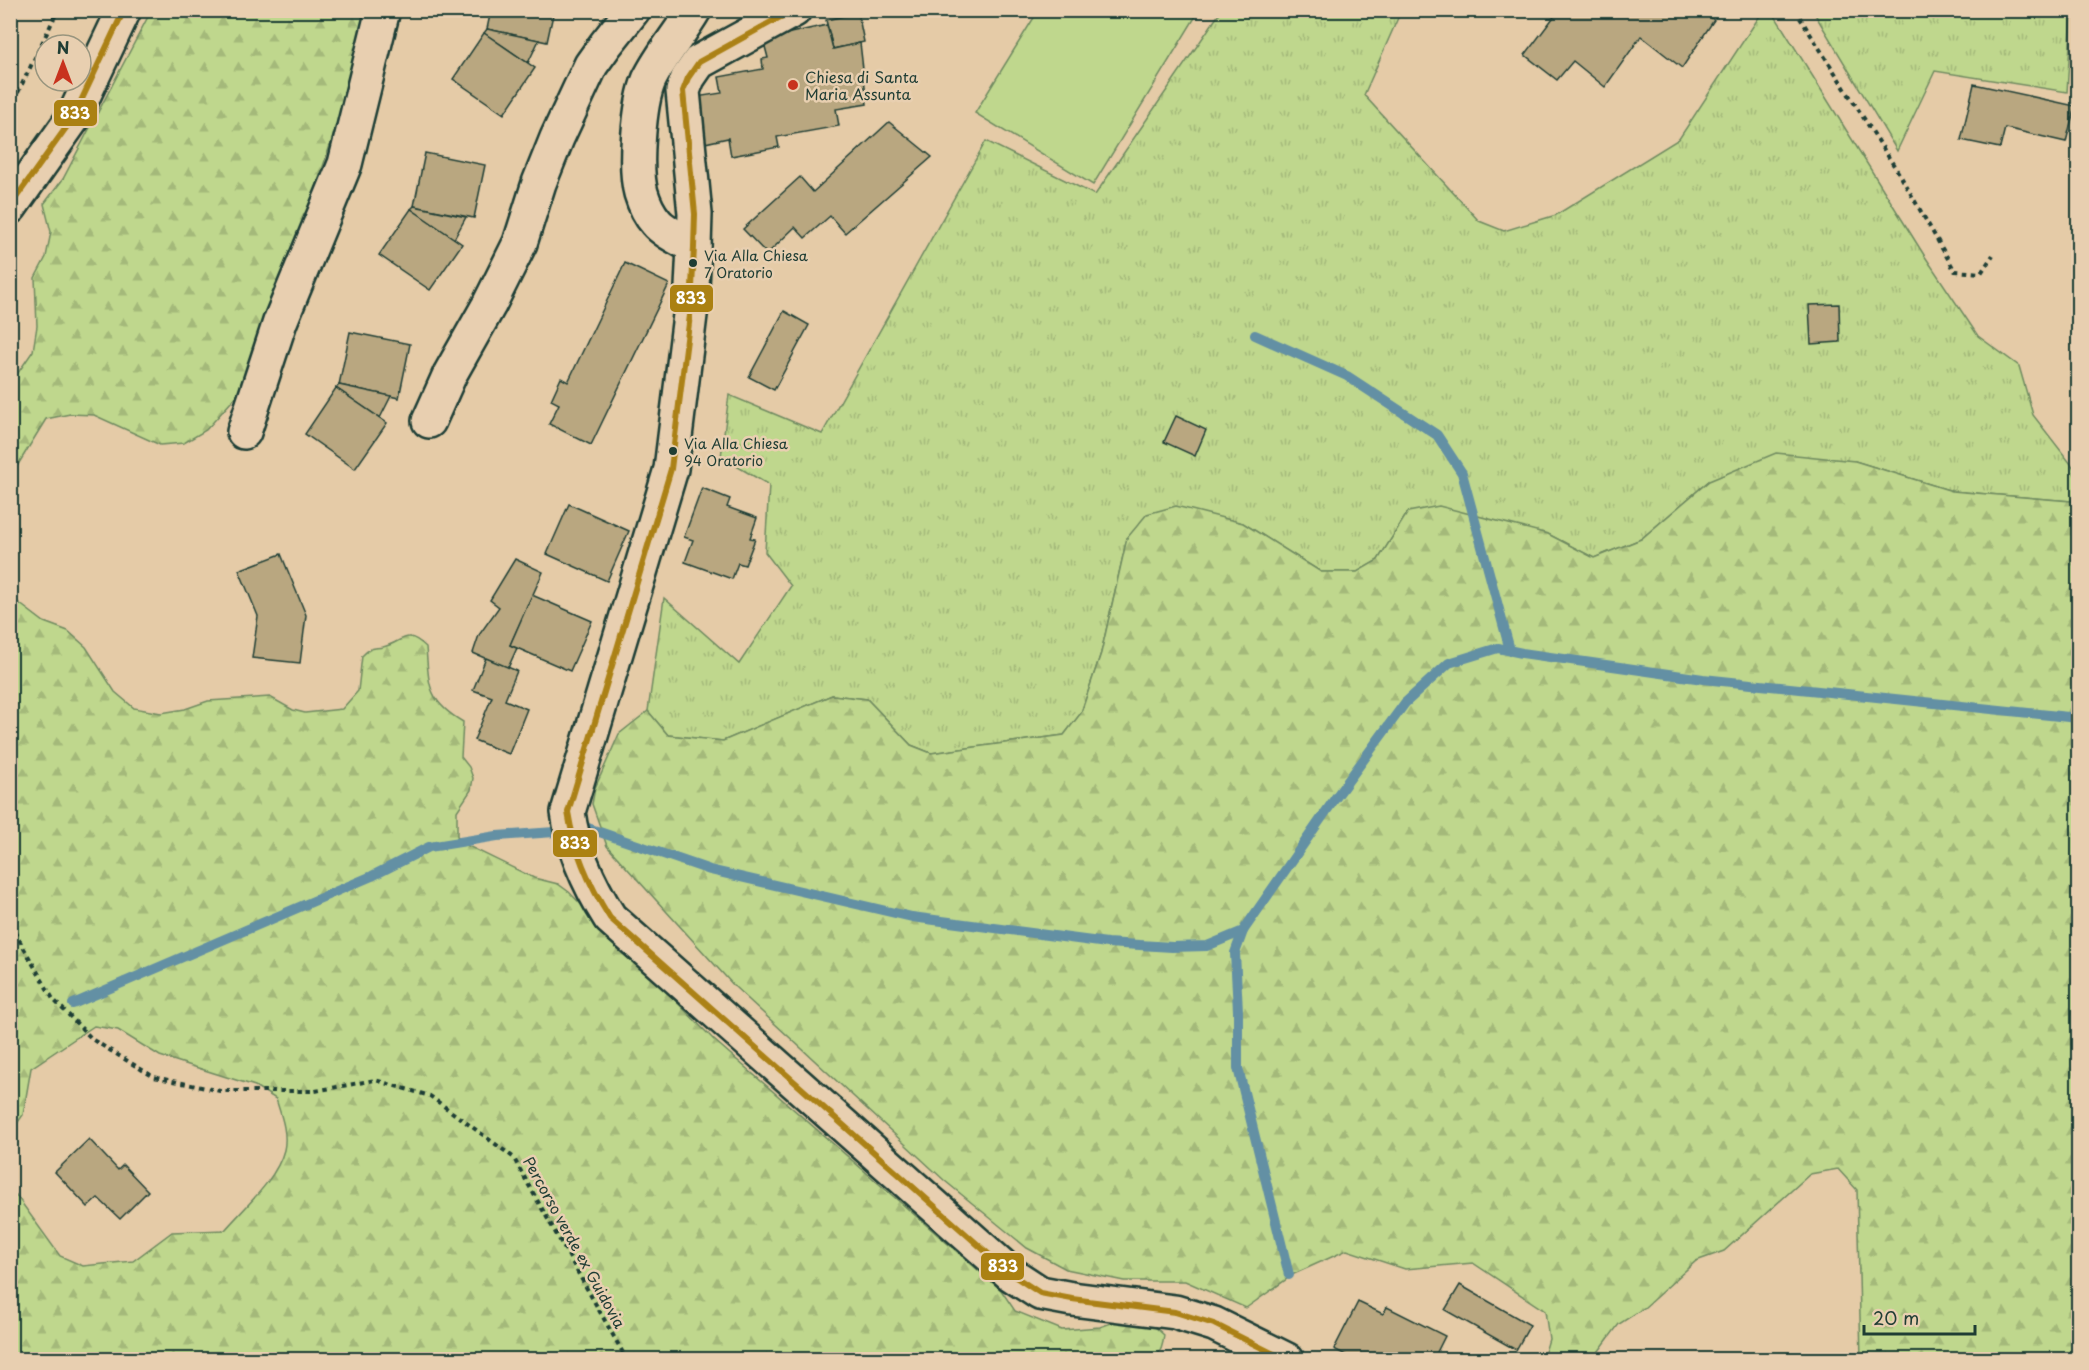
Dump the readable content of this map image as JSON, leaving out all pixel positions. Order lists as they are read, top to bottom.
{
  "streets": {
    "path": ["Percorso verde ex Guidovia"]
  },
  "places": ["Chiesa di Santa Maria Assunta", "Via Alla Chiesa 7 Oratorio", "Via Alla Chiesa 94 Oratorio"],
  "lines": ["transit line 833"],
  "scale_bar": "20 m",
  "north": "top"
}
